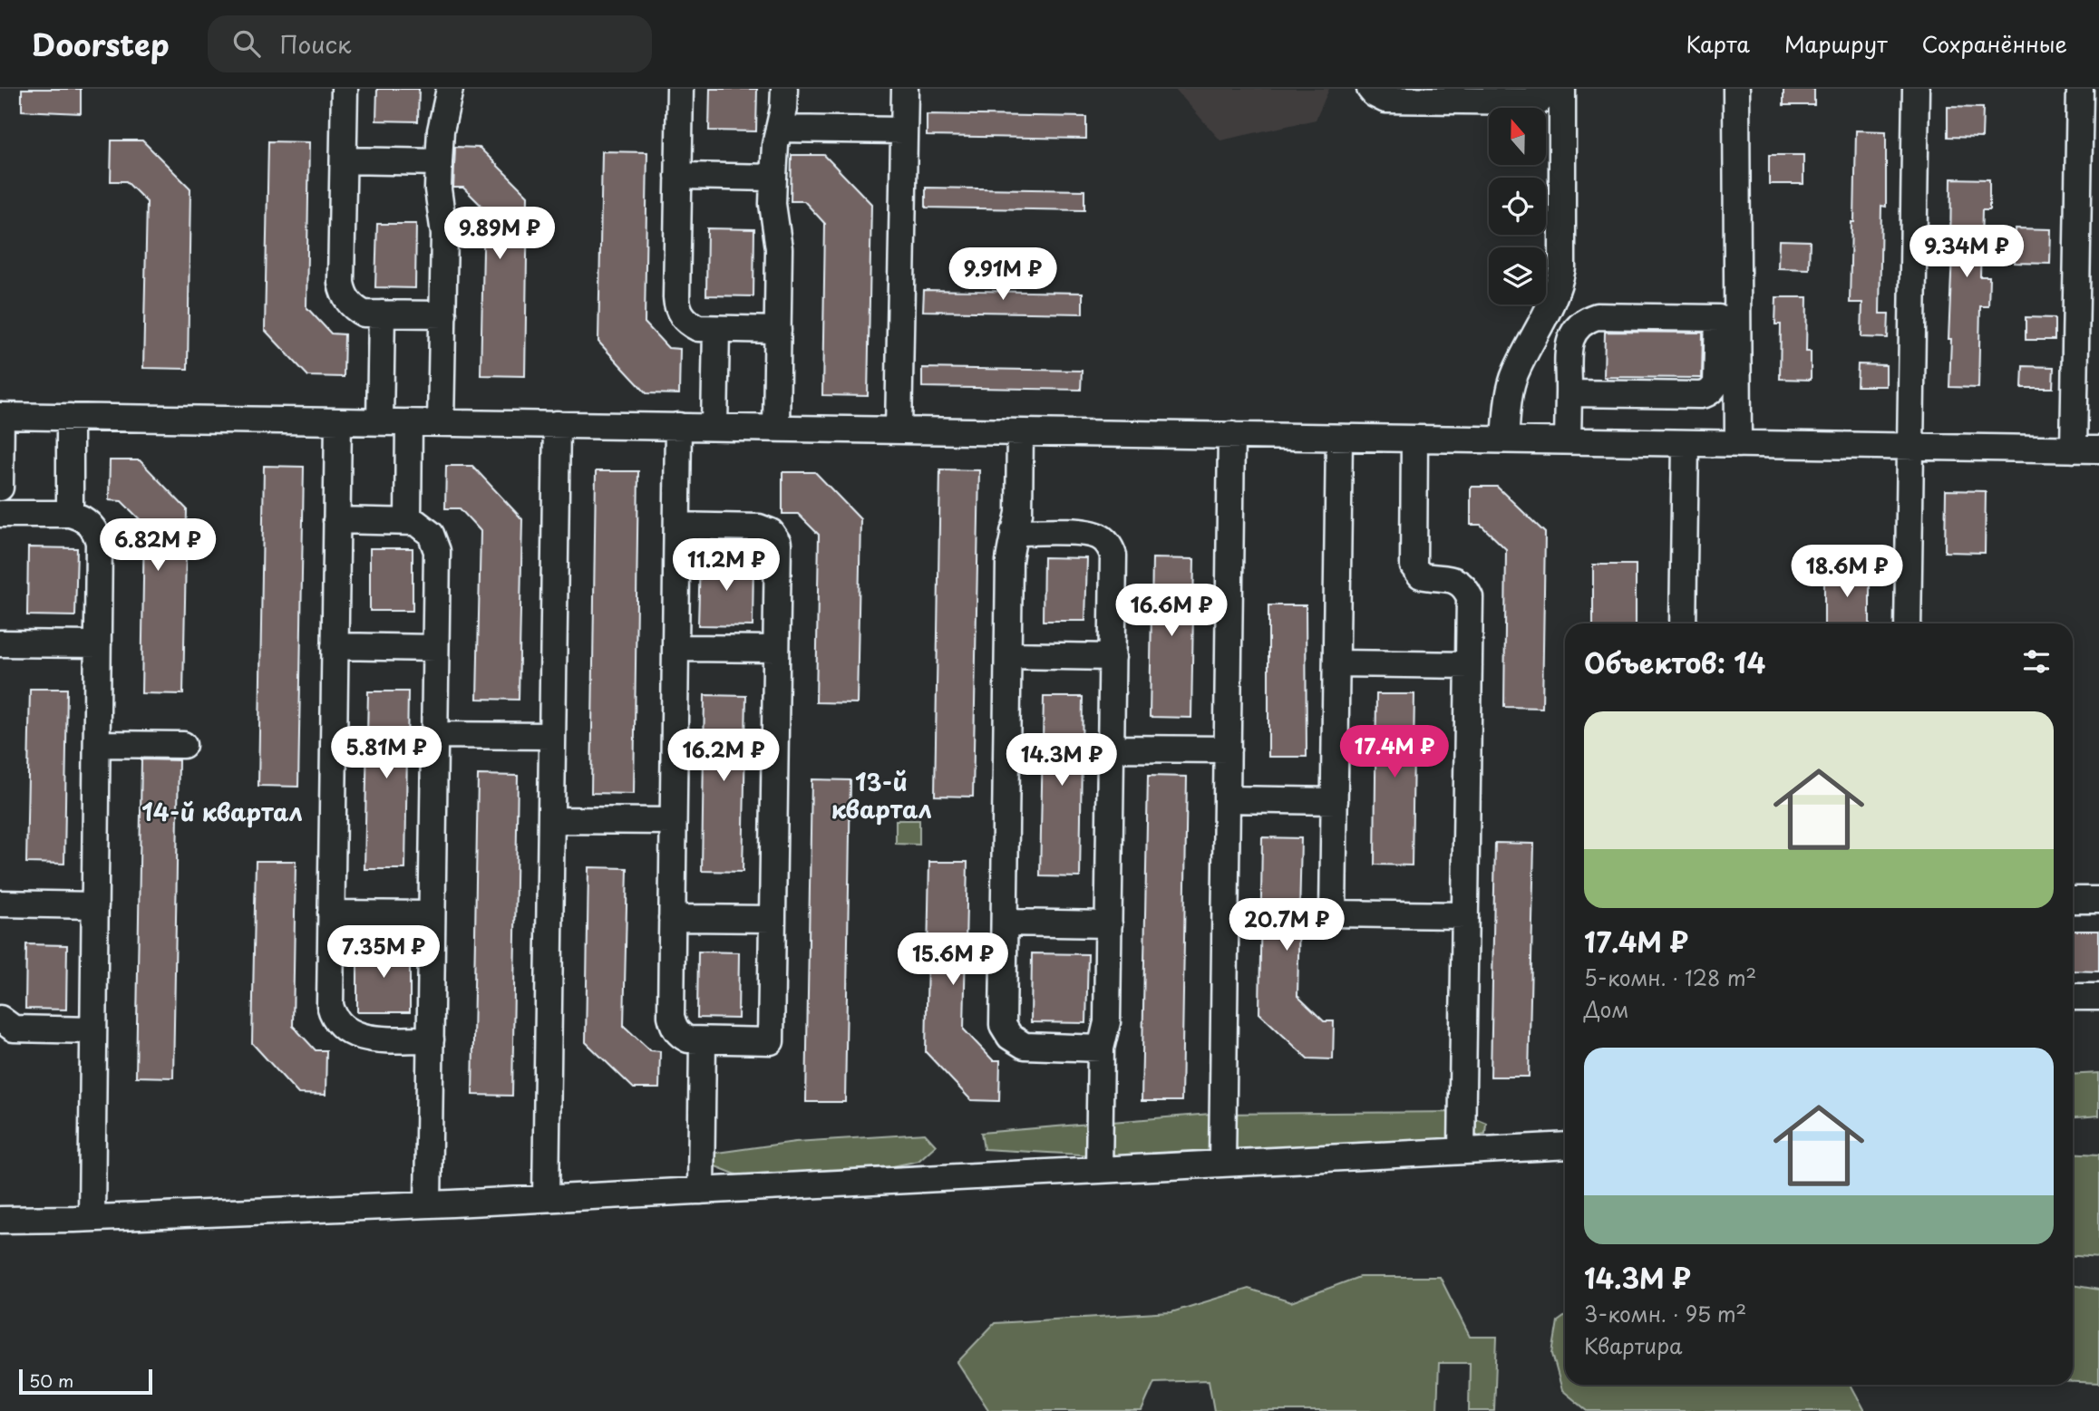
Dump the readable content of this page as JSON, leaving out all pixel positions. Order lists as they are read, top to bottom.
{
  "districts": ["13-й квартал", "14-й квартал"],
  "scale_bar": "50 m",
  "north": "top",
  "page": {
    "header": "Doorstep",
    "search": "Поиск",
    "nav": ["Карта", "Маршрут", "Сохранённые"],
    "price": [
      "9.89M ₽",
      "9.34M ₽",
      "9.91M ₽",
      "6.82M ₽",
      "11.2M ₽",
      "18.6M ₽",
      "16.6M ₽",
      "17.4M ₽",
      "5.81M ₽",
      "16.2M ₽",
      "14.3M ₽",
      "20.7M ₽",
      "7.35M ₽",
      "15.6M ₽"
    ],
    "heading": "Объектов: 14",
    "list": [
      {
        "name": "17.4M ₽",
        "note": "5-комн. · 128 m² · Дом"
      },
      {
        "name": "14.3M ₽",
        "note": "3-комн. · 95 m² · Квартира"
      }
    ],
    "scale": "50 m"
  }
}
